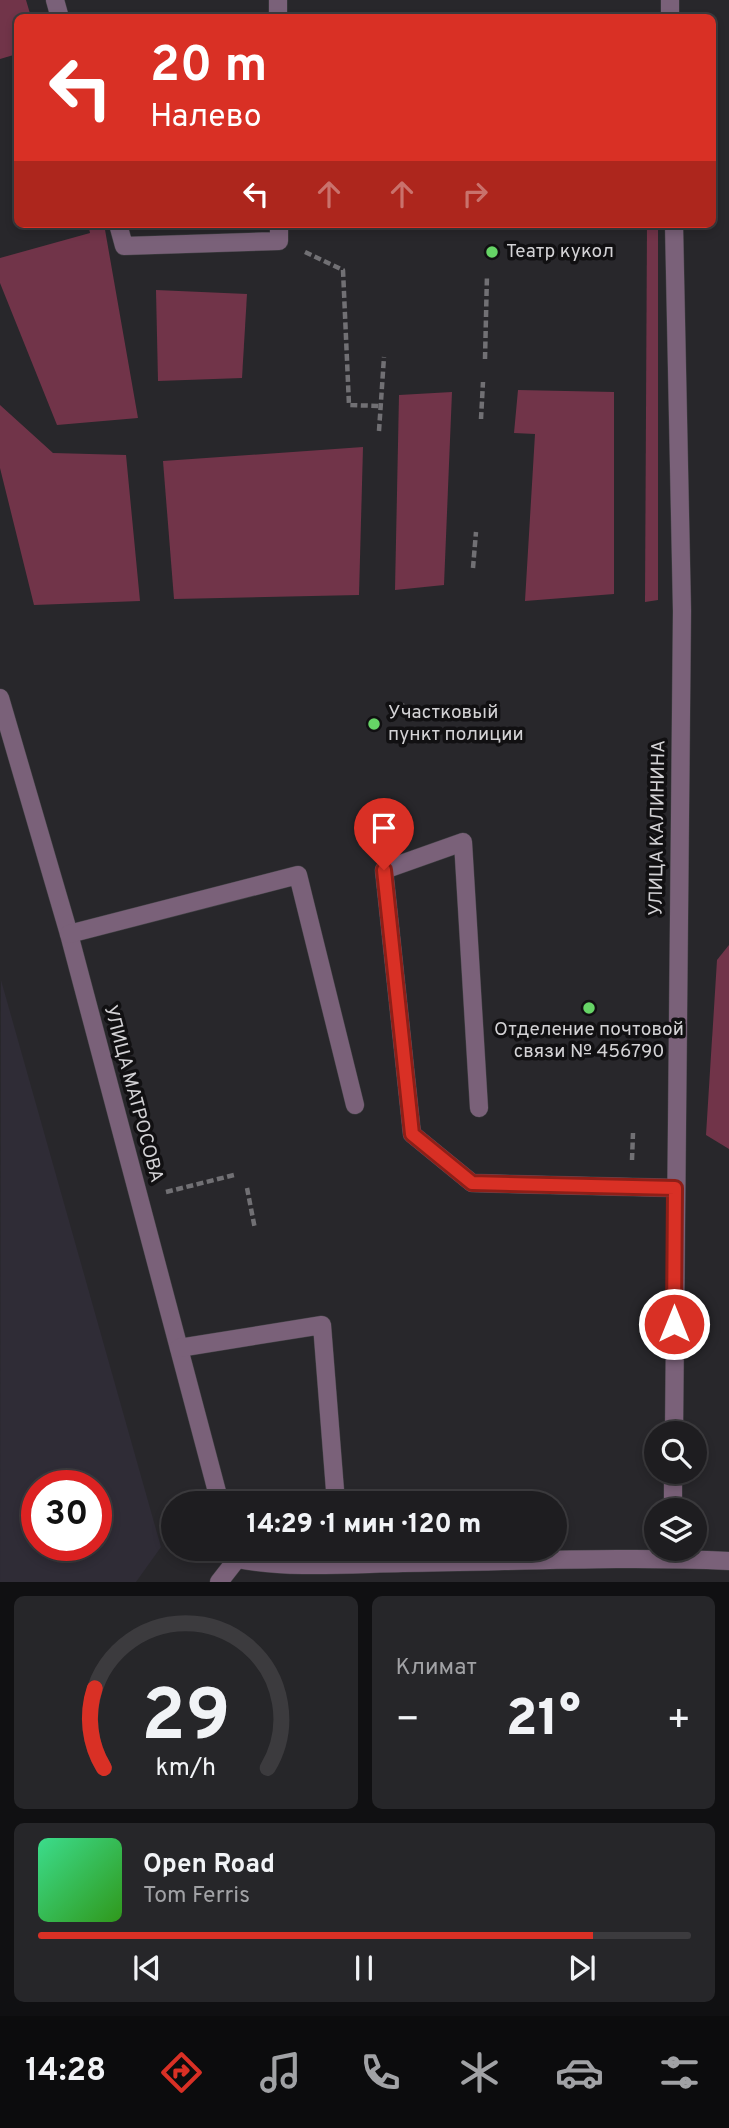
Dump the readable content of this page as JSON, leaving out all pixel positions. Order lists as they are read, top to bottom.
{
  "streets": {
    "street": ["УЛИЦА КАЛИНИНА", "УЛИЦА МАТРОСОВА"]
  },
  "places": ["Театр кукол", "Участковый пункт полиции", "Отделение почтовой связи № 456790"],
  "page": {
    "turn": ["20 m", "Налево"],
    "limit": "30",
    "trip": "14:29 · 1 мин · 120 m",
    "tile": "Климат",
    "heat": ["−", "21°", "+"],
    "song": ["Open Road", "Tom Ferris"],
    "tabs": "14:28",
    "gauge": ["29", "km/h"]
  }
}
